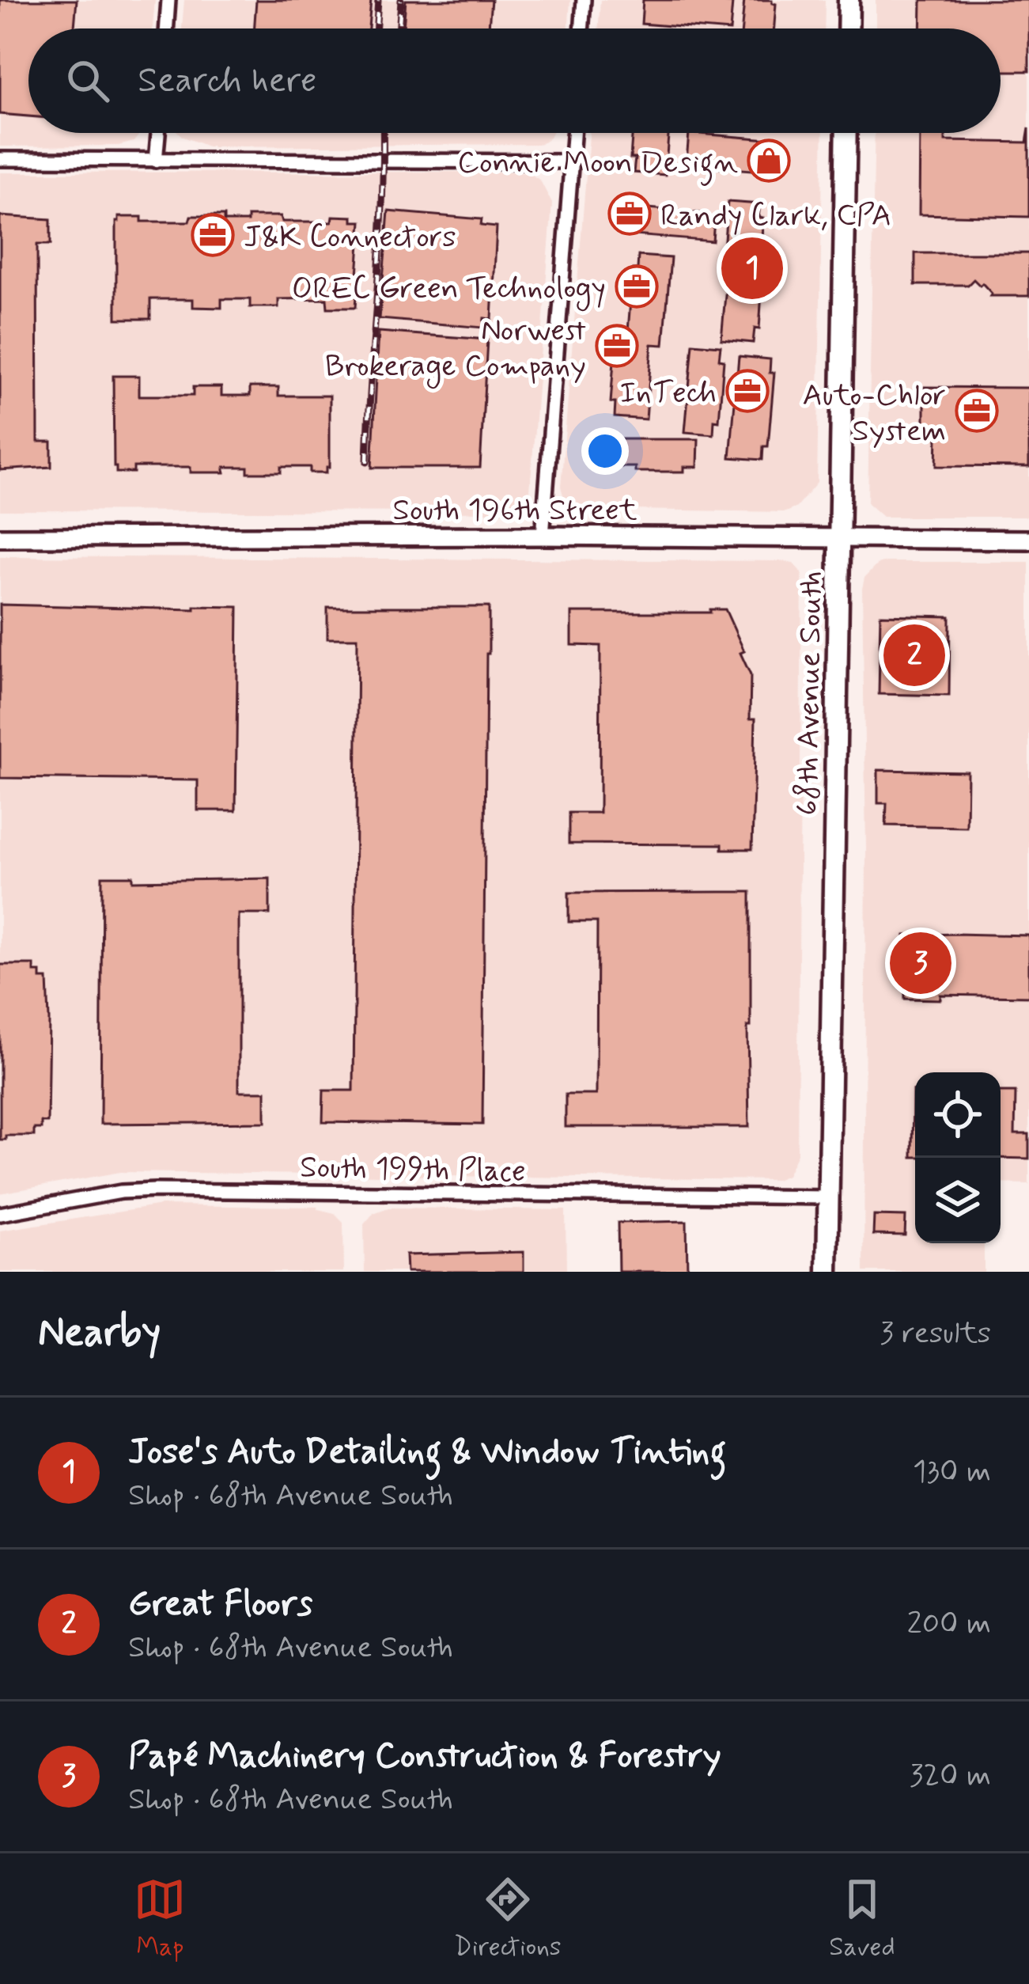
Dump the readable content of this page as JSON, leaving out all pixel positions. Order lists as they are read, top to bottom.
{
  "streets": {
    "main road": ["South 196th Street", "68th Avenue South"],
    "street": ["South 199th Place"]
  },
  "crossings": [
    ["South 196th Street", "68th Avenue South"],
    ["68th Avenue South", "South 199th Place"]
  ],
  "places": {
    "shop": ["Connie Moon Design"],
    "office": [
      "Randy Clark, CPA",
      "J&K Connectors",
      "OREC Green Technology",
      "Norwest Brokerage Company",
      "InTech",
      "Auto-Chlor System"
    ]
  },
  "page": {
    "search": "Search here",
    "pins": ["1", "2", "3"],
    "heading": ["Nearby", "3 results"],
    "list": [
      {
        "mark": "1",
        "name": "Jose's Auto Detailing & Window Tinting",
        "note": "Shop · 68th Avenue South",
        "value": "130 m"
      },
      {
        "mark": "2",
        "name": "Great Floors",
        "note": "Shop · 68th Avenue South",
        "value": "200 m"
      },
      {
        "mark": "3",
        "name": "Papé Machinery Construction & Forestry",
        "note": "Shop · 68th Avenue South",
        "value": "320 m"
      }
    ],
    "nav": ["Map", "Directions", "Saved"]
  }
}
